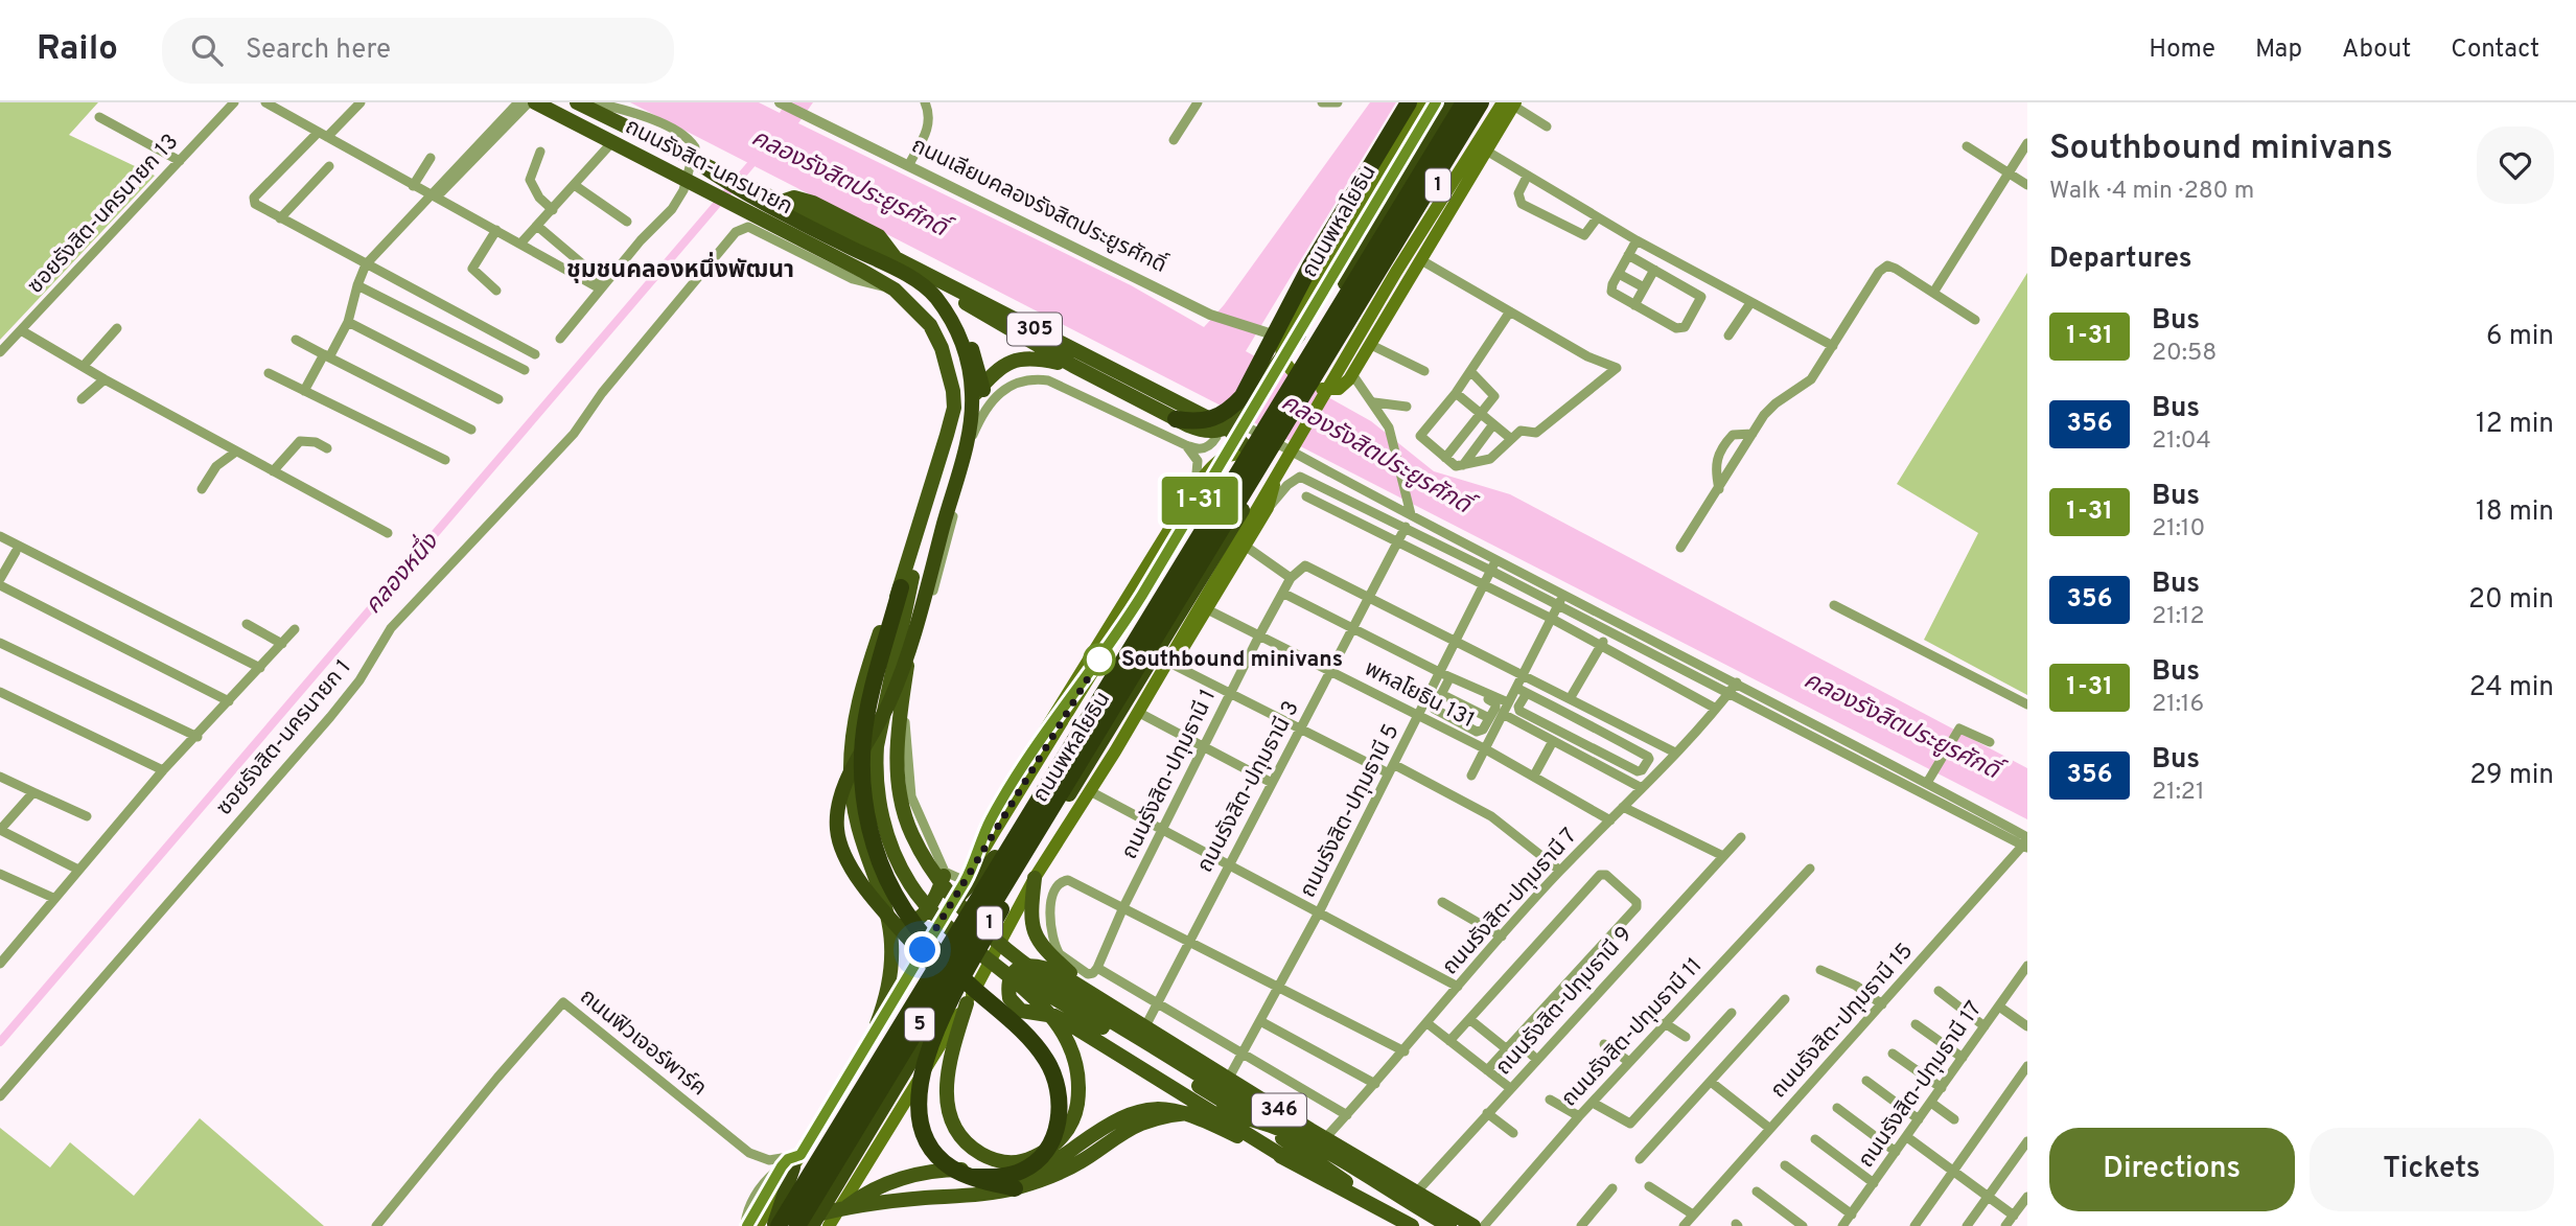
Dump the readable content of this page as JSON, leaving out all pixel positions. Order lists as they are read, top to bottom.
{
  "streets": {
    "highway": ["1", "ถนนพหลโยธิน", "5"],
    "main road": ["ถนนรังสิต-นครนายก", "305", "346"],
    "street": [
      "ถนนเลียบคลองรังสิตประยูรศักดิ์",
      "ซอยรังสิต-นครนายก 13",
      "พหลโยธิน 131",
      "ซอยรังสิต-นครนายก 1",
      "ถนนรังสิต-ปทุมธานี 1",
      "ถนนรังสิต-ปทุมธานี 3",
      "ถนนรังสิต-ปทุมธานี 5",
      "ถนนรังสิต-ปทุมธานี 7",
      "ถนนรังสิต-ปทุมธานี 9",
      "ถนนรังสิต-ปทุมธานี 15",
      "ถนนรังสิต-ปทุมธานี 11",
      "ถนนฟิวเจอร์พาร์ค",
      "ถนนรังสิต-ปทุมธานี 17"
    ]
  },
  "crossings": [
    ["ถนนรังสิต-นครนายก", "ซอยรังสิต-นครนายก 1"],
    ["ถนนพหลโยธิน", "5"],
    ["ถนนพหลโยธิน", "ถนนฟิวเจอร์พาร์ค"],
    ["พหลโยธิน 131", "ถนนรังสิต-ปทุมธานี 1"],
    ["พหลโยธิน 131", "ถนนรังสิต-ปทุมธานี 3"],
    ["พหลโยธิน 131", "ถนนรังสิต-ปทุมธานี 5"],
    ["พหลโยธิน 131", "ถนนรังสิต-ปทุมธานี 7"],
    ["ถนนรังสิต-ปทุมธานี 1", "ถนนรังสิต-ปทุมธานี 3"],
    ["ถนนรังสิต-ปทุมธานี 3", "346"],
    ["ถนนรังสิต-ปทุมธานี 5", "346"],
    ["ถนนรังสิต-ปทุมธานี 7", "346"],
    ["ถนนรังสิต-ปทุมธานี 9", "346"]
  ],
  "districts": ["ชุมชนคลองหนึ่งพัฒนา"],
  "water": ["คลองรังสิตประยูรศักดิ์", "คลองหนึ่ง"],
  "places": ["Southbound minivans"],
  "lines": ["bus line 1-31"],
  "page": {
    "header": "Railo",
    "search": "Search here",
    "nav": [
      "Home",
      "Map",
      "About",
      "Contact"
    ],
    "on_map": "1-31",
    "heading": [
      ["Southbound minivans", "Walk · 4 min · 280 m"],
      "Departures"
    ],
    "list": [
      {
        "mark": "1-31",
        "name": "Bus",
        "note": "20:58",
        "value": "6 min"
      },
      {
        "mark": "356",
        "name": "Bus",
        "note": "21:04",
        "value": "12 min"
      },
      {
        "mark": "1-31",
        "name": "Bus",
        "note": "21:10",
        "value": "18 min"
      },
      {
        "mark": "356",
        "name": "Bus",
        "note": "21:12",
        "value": "20 min"
      },
      {
        "mark": "1-31",
        "name": "Bus",
        "note": "21:16",
        "value": "24 min"
      },
      {
        "mark": "356",
        "name": "Bus",
        "note": "21:21",
        "value": "29 min"
      }
    ],
    "buttons": ["Directions", "Tickets"]
  }
}
